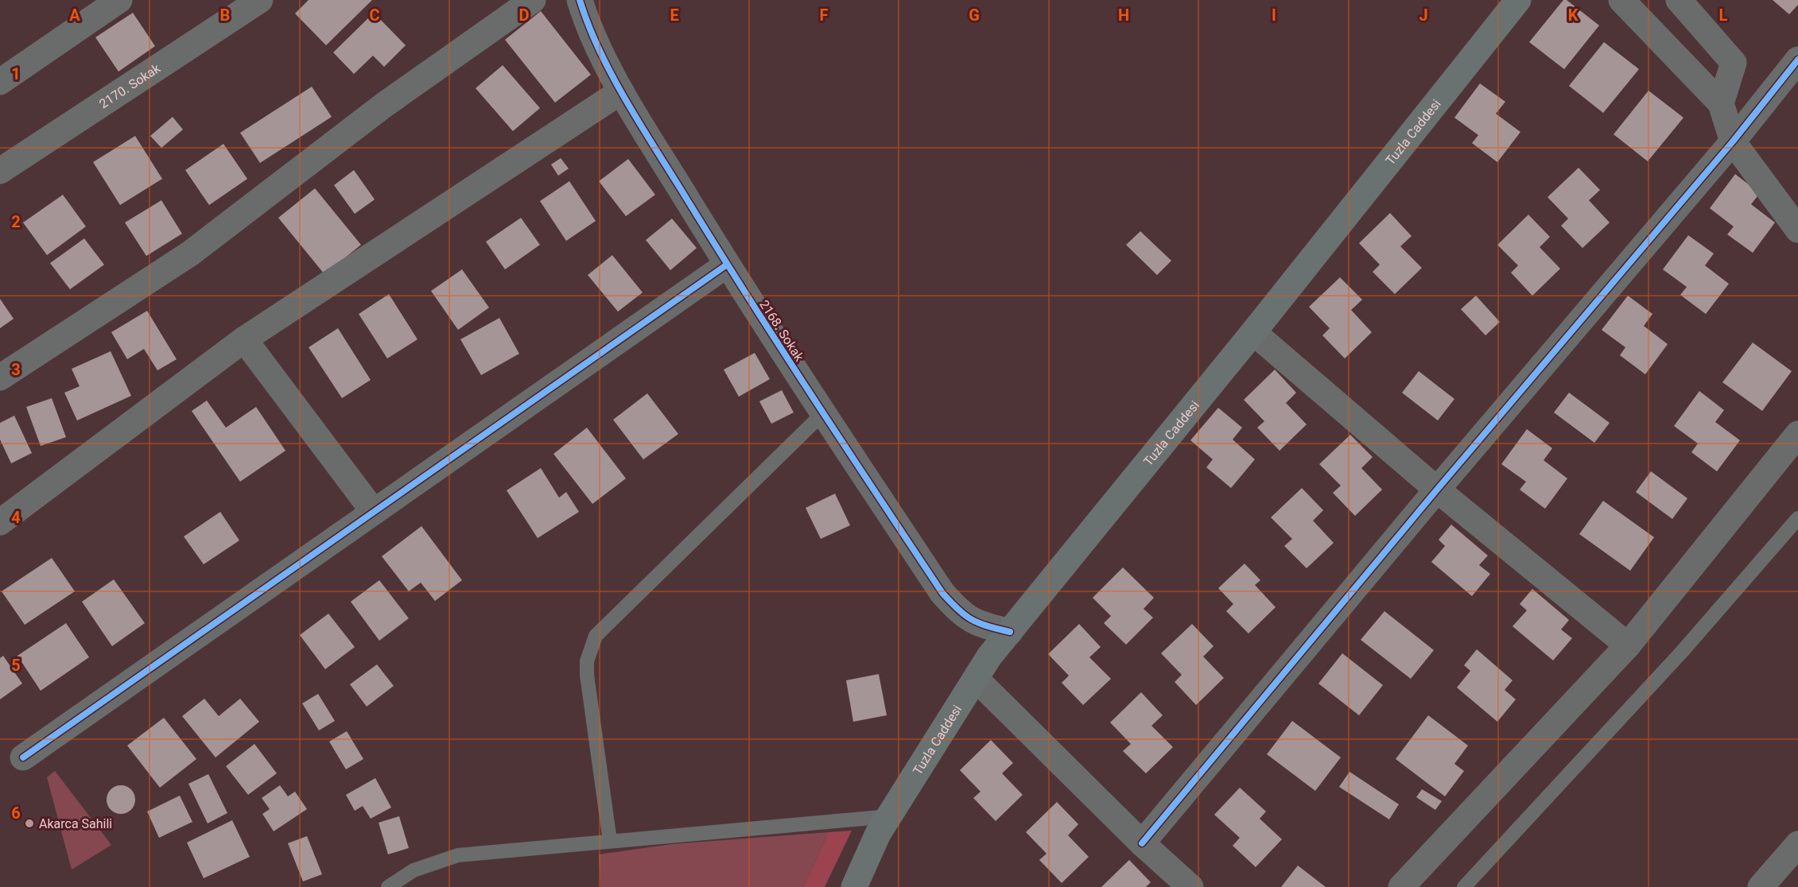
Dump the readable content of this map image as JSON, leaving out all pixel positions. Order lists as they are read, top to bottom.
{
  "streets": {
    "main road": ["Tuzla Caddesi"],
    "street": ["2170. Sokak", "2168. Sokak"]
  },
  "crossings": [
    ["Tuzla Caddesi", "2168. Sokak"]
  ],
  "places": ["Akarca Sahili"],
  "grid": {
    "columns": [
      "A",
      "B",
      "C",
      "D",
      "E",
      "F",
      "G",
      "H",
      "I",
      "J",
      "K",
      "L"
    ],
    "rows": [
      "1",
      "2",
      "3",
      "4",
      "5",
      "6"
    ]
  }
}
